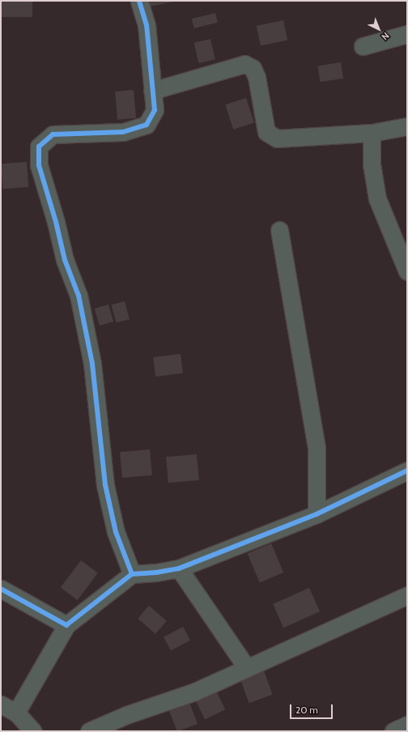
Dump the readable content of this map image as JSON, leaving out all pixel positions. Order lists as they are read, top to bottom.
{
  "scale_bar": "20 m",
  "north": "bottom right"
}
